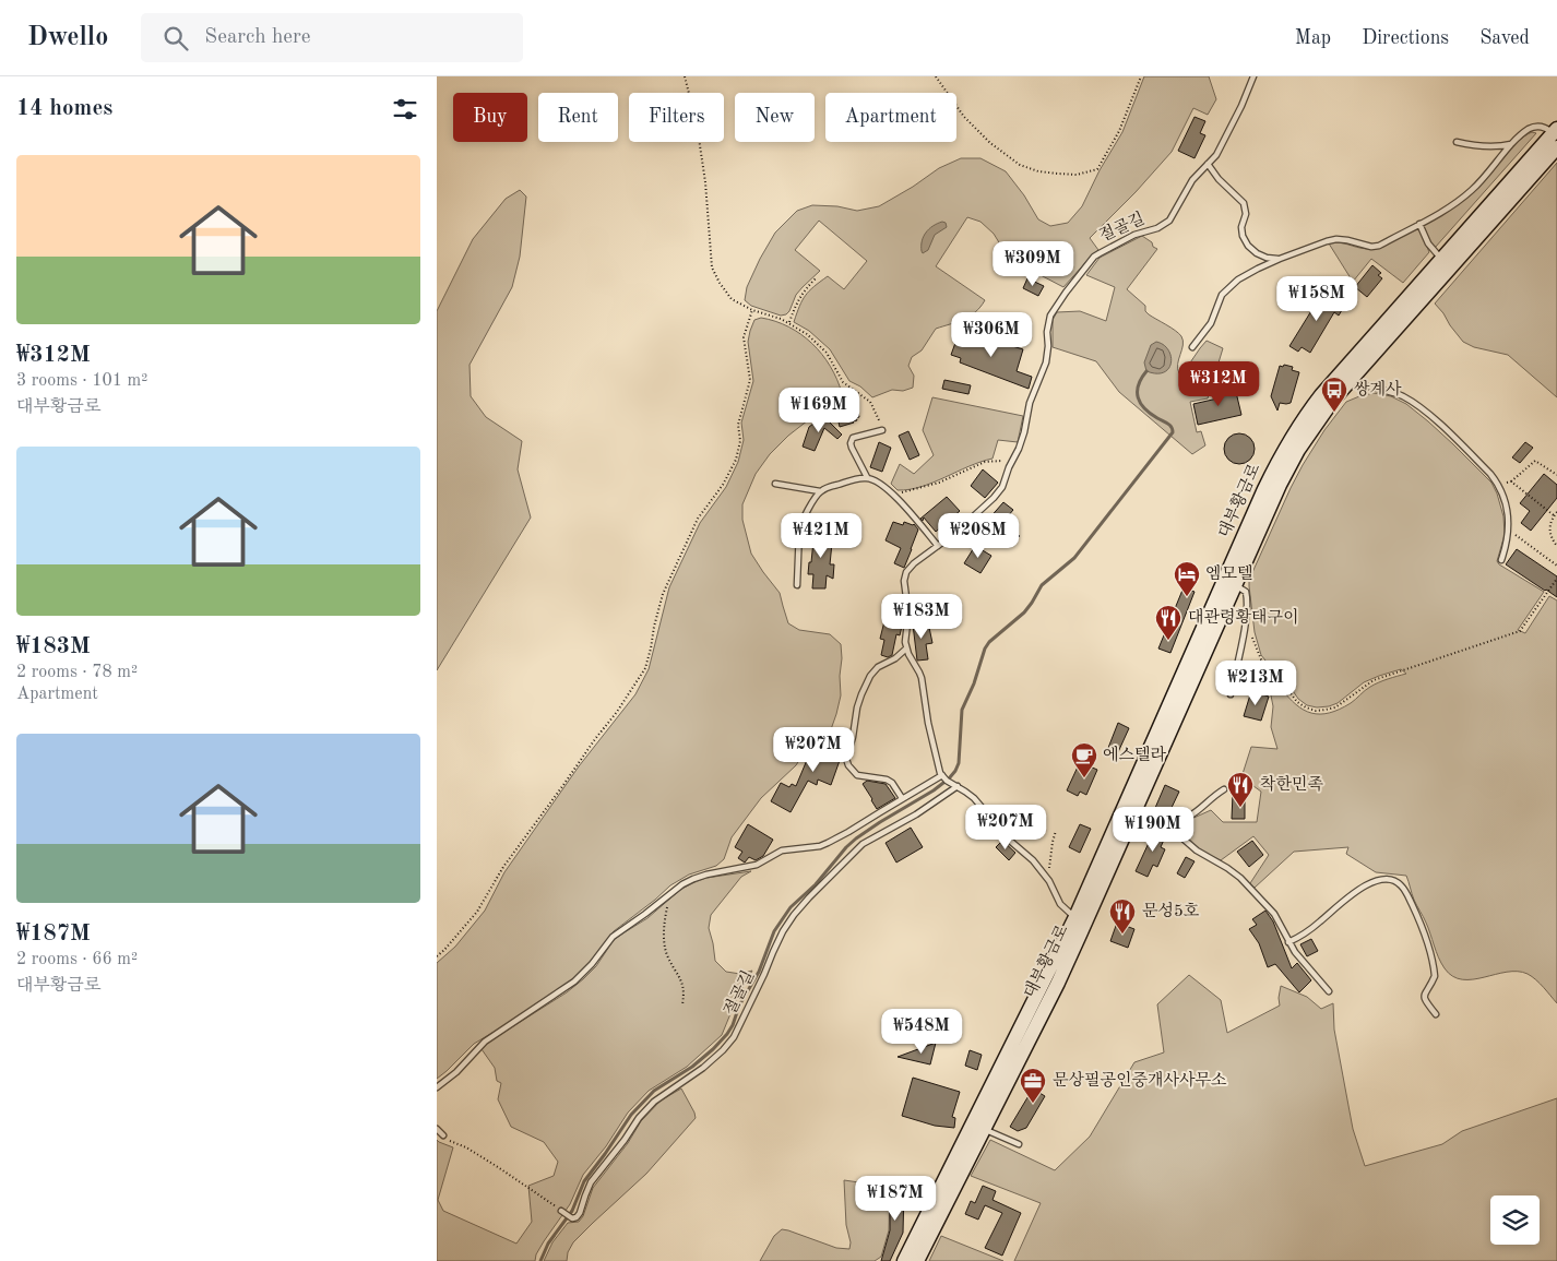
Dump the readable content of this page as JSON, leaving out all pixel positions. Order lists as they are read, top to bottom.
{
  "streets": {
    "main road": ["대부황금로"],
    "lane": ["절골길"]
  },
  "places": {
    "bus stop": ["쌍계사"],
    "hotel": ["엠모텔"],
    "restaurant": ["대관령황태구이", "착한민족", "문성5호"],
    "cafe": ["에스텔라"],
    "office": ["문상필공인중개사사무소"]
  },
  "page": {
    "header": "Dwello",
    "search": "Search here",
    "nav": ["Map", "Directions", "Saved"],
    "heading": "14 homes",
    "chip": [
      "Buy",
      "Rent",
      "Filters",
      "New",
      "Apartment"
    ],
    "list": [
      {
        "name": "₩312M",
        "note": "3 rooms · 101 m² · 대부황금로"
      },
      {
        "name": "₩183M",
        "note": "2 rooms · 78 m² · Apartment"
      },
      {
        "name": "₩187M",
        "note": "2 rooms · 66 m² · 대부황금로"
      }
    ],
    "price": [
      "₩309M",
      "₩158M",
      "₩306M",
      "₩312M",
      "₩169M",
      "₩421M",
      "₩208M",
      "₩183M",
      "₩213M",
      "₩207M",
      "₩207M",
      "₩190M",
      "₩548M",
      "₩187M"
    ]
  }
}
